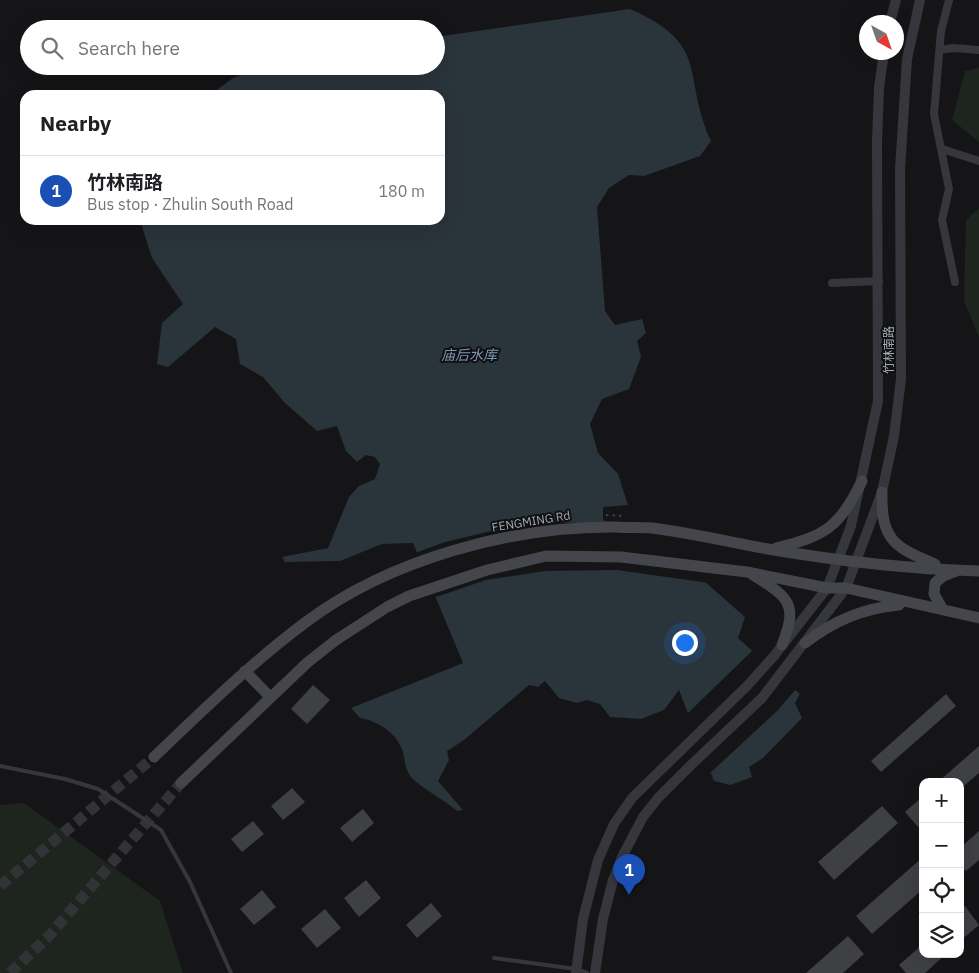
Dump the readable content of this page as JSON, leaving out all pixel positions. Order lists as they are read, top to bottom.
{
  "streets": {
    "main road": ["FENGMING Rd"],
    "street": ["竹林南路"]
  },
  "crossings": [
    ["竹林南路", "FENGMING Rd"]
  ],
  "water": ["庙后水库"],
  "north": "bottom right",
  "page": {
    "search": "Search here",
    "heading": "Nearby",
    "list": [
      {
        "mark": "1",
        "name": "竹林南路",
        "note": "Bus stop · Zhulin South Road",
        "value": "180 m"
      }
    ],
    "map_buttons": ["+", "−"],
    "pins": "1"
  }
}
